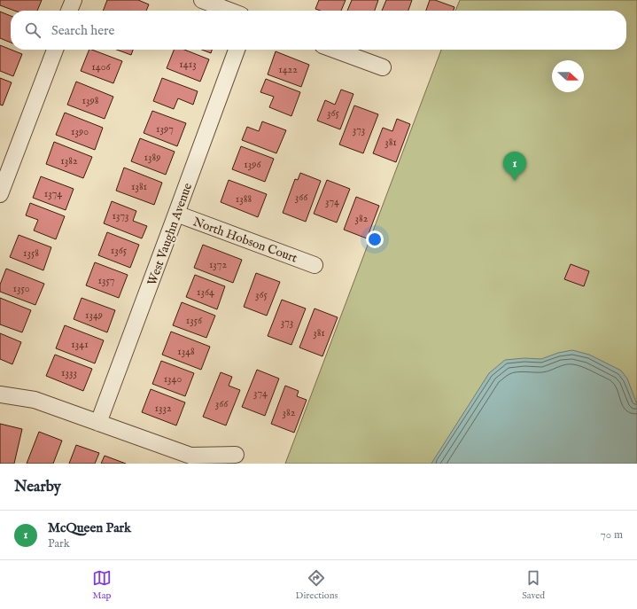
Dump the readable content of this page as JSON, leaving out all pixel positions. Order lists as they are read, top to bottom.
{
  "streets": {
    "street": ["West Vaughn Avenue", "North Hobson Court"]
  },
  "crossings": [
    ["West Vaughn Avenue", "North Hobson Court"]
  ],
  "house_numbers": [
    "1413",
    "1406",
    "1422",
    "1398",
    "365",
    "1397",
    "373",
    "1390",
    "381",
    "1389",
    "1382",
    "1396",
    "1381",
    "1374",
    "366",
    "1388",
    "374",
    "1373",
    "382",
    "1365",
    "1358",
    "1372",
    "1357",
    "1350",
    "1364",
    "365",
    "1349",
    "1356",
    "373",
    "381",
    "1341",
    "1348",
    "1333",
    "1340",
    "374",
    "366",
    "1332",
    "382"
  ],
  "north": "right",
  "page": {
    "search": "Search here",
    "pins": "1",
    "heading": "Nearby",
    "list": [
      {
        "mark": "1",
        "name": "McQueen Park",
        "note": "Park",
        "value": "70 m"
      }
    ],
    "nav": ["Map", "Directions", "Saved"]
  }
}
